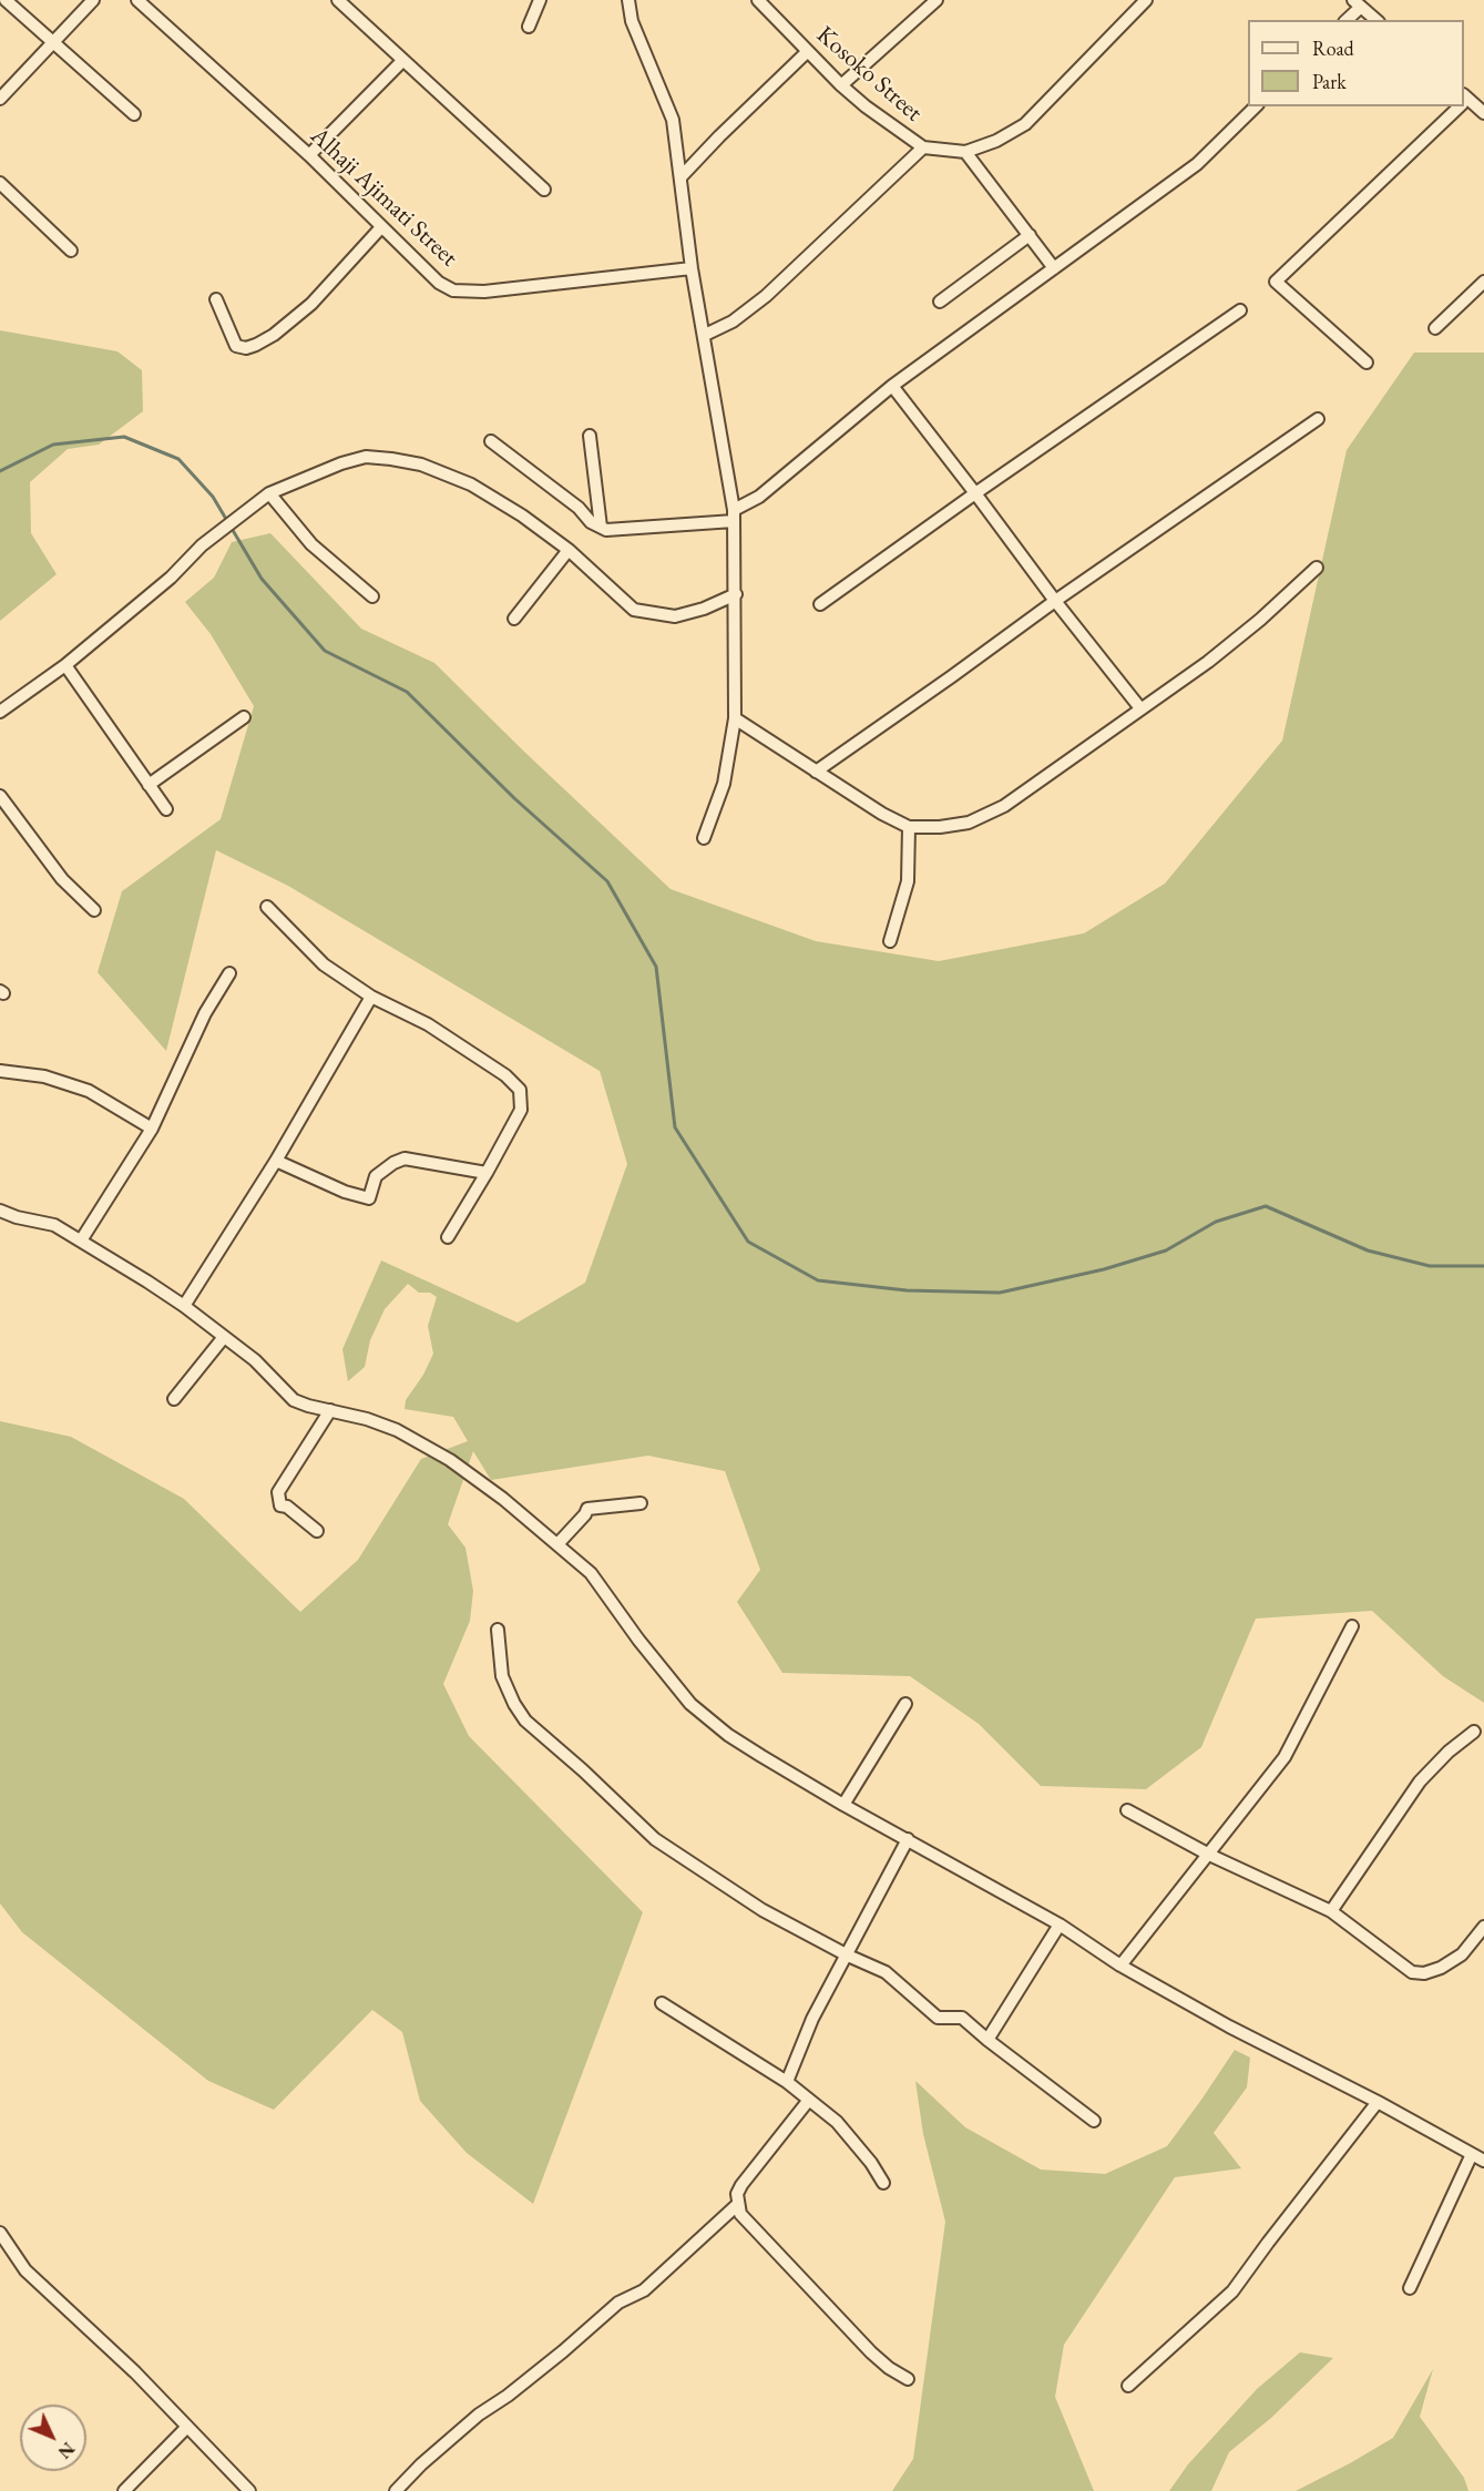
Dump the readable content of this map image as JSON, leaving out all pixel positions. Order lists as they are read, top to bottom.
{
  "streets": {
    "street": ["Kosoko Street", "Alhaji Ajimati Street"]
  },
  "legend": ["Road", "Park"],
  "north": "bottom right"
}
